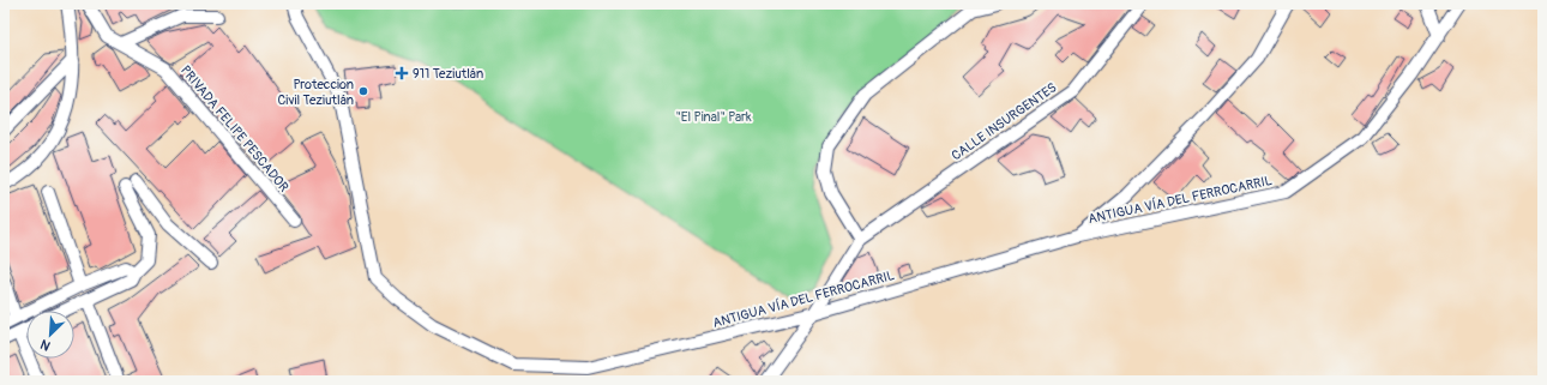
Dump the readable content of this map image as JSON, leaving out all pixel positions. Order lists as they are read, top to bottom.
{
  "streets": {
    "street": ["CALLE INSURGENTES", "PRIVADA FELIPE PESCADOR", "ANTIGUA VÍA DEL FERROCARRIL"]
  },
  "parks": ["\"El Pinal\" Park"],
  "places": {
    "health": ["911 Teziutlán"],
    "other": ["Proteccion Civil Teziutlán"]
  },
  "north": "bottom left"
}
